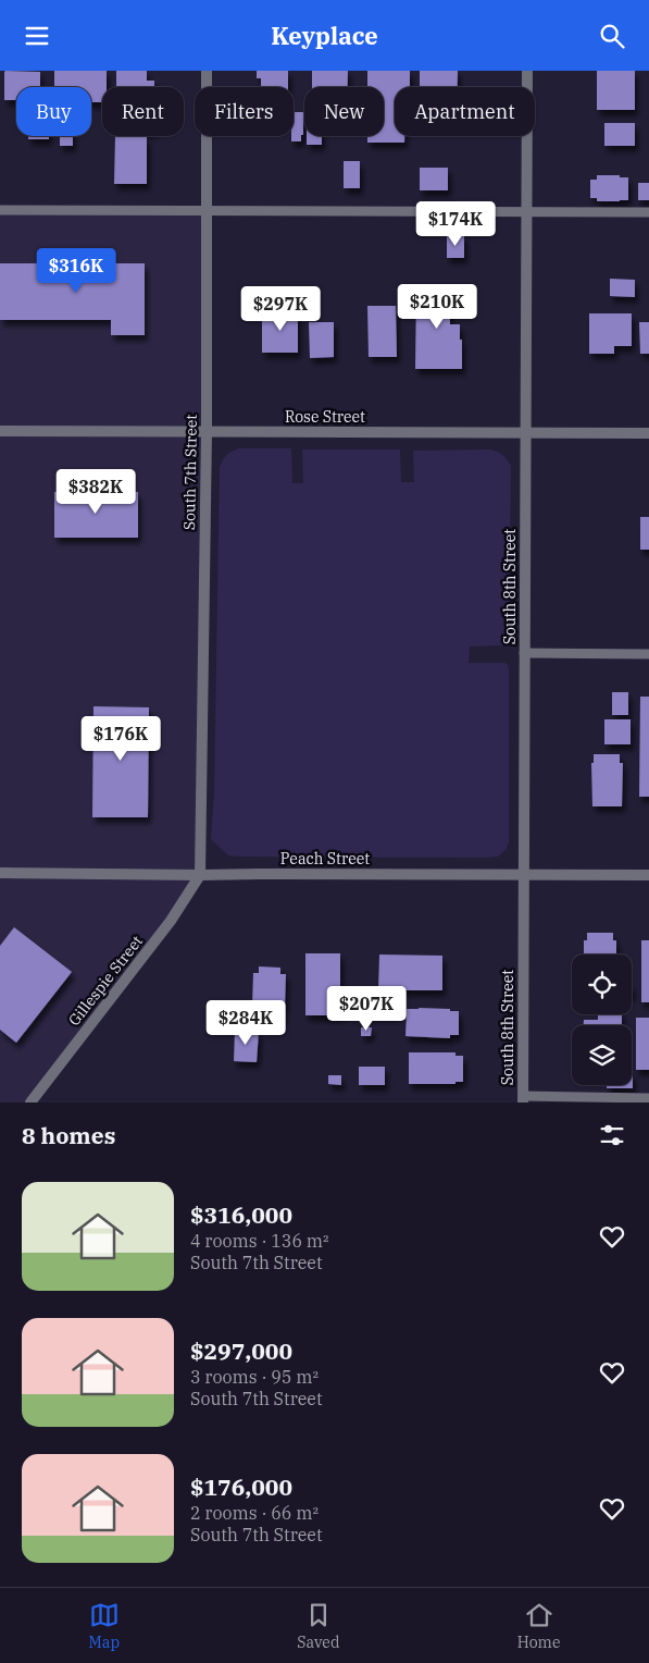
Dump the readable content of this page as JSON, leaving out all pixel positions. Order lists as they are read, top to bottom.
{
  "streets": {
    "street": [
      "Rose Street",
      "South 7th Street",
      "South 8th Street",
      "Peach Street",
      "Gillespie Street"
    ]
  },
  "crossings": [
    ["Rose Street", "South 7th Street"],
    ["Rose Street", "South 8th Street"],
    ["South 7th Street", "Peach Street"],
    ["South 7th Street", "Gillespie Street"],
    ["South 8th Street", "Peach Street"],
    ["Peach Street", "Gillespie Street"]
  ],
  "page": {
    "header": "Keyplace",
    "chip": [
      "Buy",
      "Rent",
      "Filters",
      "New",
      "Apartment"
    ],
    "price": [
      "$174K",
      "$316K",
      "$210K",
      "$297K",
      "$382K",
      "$176K",
      "$207K",
      "$284K"
    ],
    "heading": "8 homes",
    "list": [
      {
        "name": "$316,000",
        "note": "4 rooms · 136 m² · South 7th Street"
      },
      {
        "name": "$297,000",
        "note": "3 rooms · 95 m² · South 7th Street"
      },
      {
        "name": "$176,000",
        "note": "2 rooms · 66 m² · South 7th Street"
      }
    ],
    "tabs": ["Map", "Saved", "Home"]
  }
}
